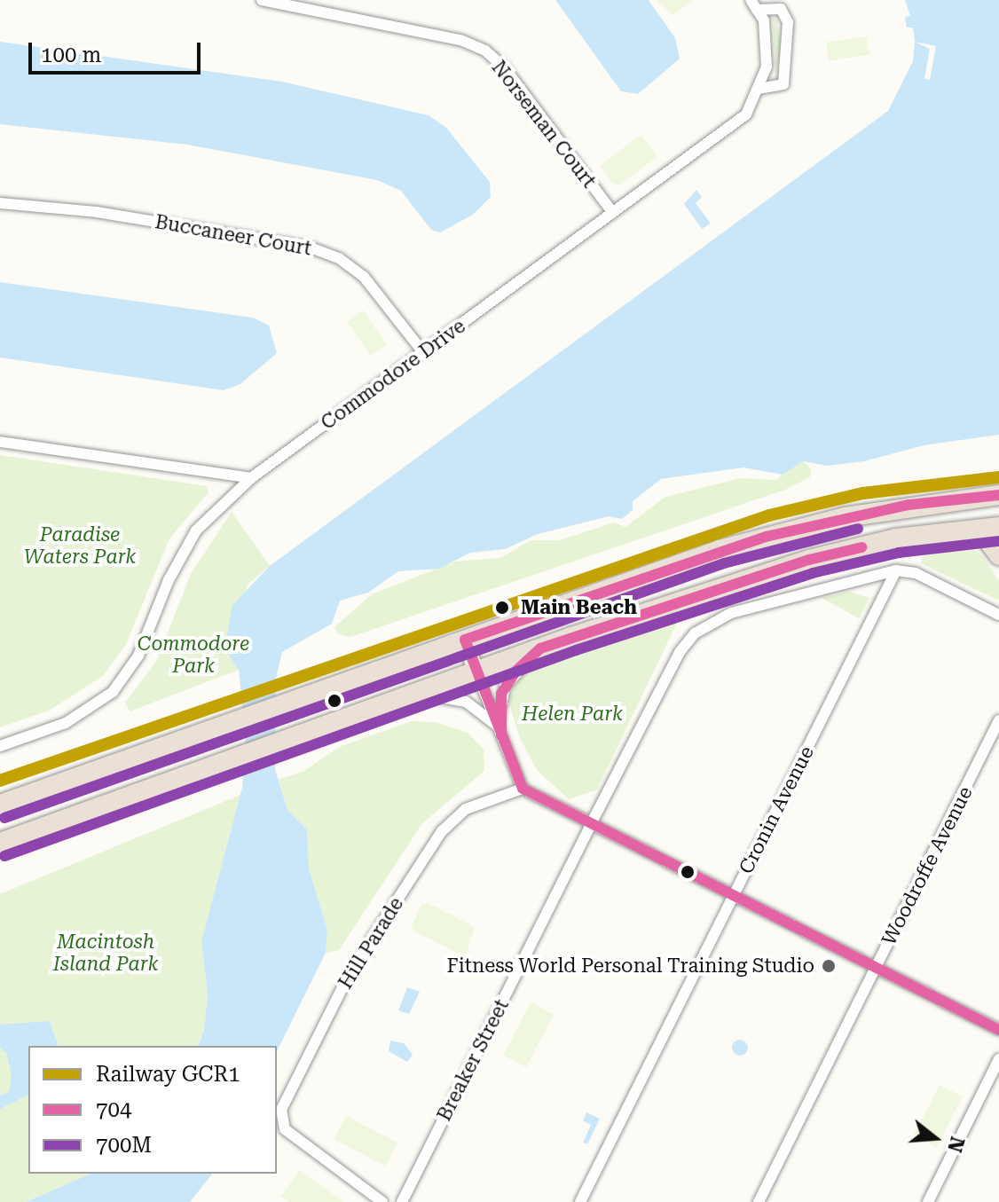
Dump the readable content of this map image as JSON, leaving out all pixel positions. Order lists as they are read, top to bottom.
{
  "streets": {
    "street": [
      "Norseman Court",
      "Buccaneer Court",
      "Commodore Drive",
      "Cronin Avenue",
      "Woodroffe Avenue",
      "Hill Parade",
      "Breaker Street"
    ]
  },
  "crossings": [
    ["Norseman Court", "Commodore Drive"],
    ["Buccaneer Court", "Commodore Drive"],
    ["Cronin Avenue", "Breaker Street"]
  ],
  "parks": [
    "Paradise Waters Park",
    "Commodore Park",
    "Helen Park",
    "Macintosh Island Park"
  ],
  "places": ["Main Beach", "Fitness World Personal Training Studio"],
  "lines": ["rail line GCR1", "transit line 704", "transit line 700M"],
  "legend": ["Railway GCR1", "704", "700M"],
  "scale_bar": "100 m",
  "north": "right"
}
